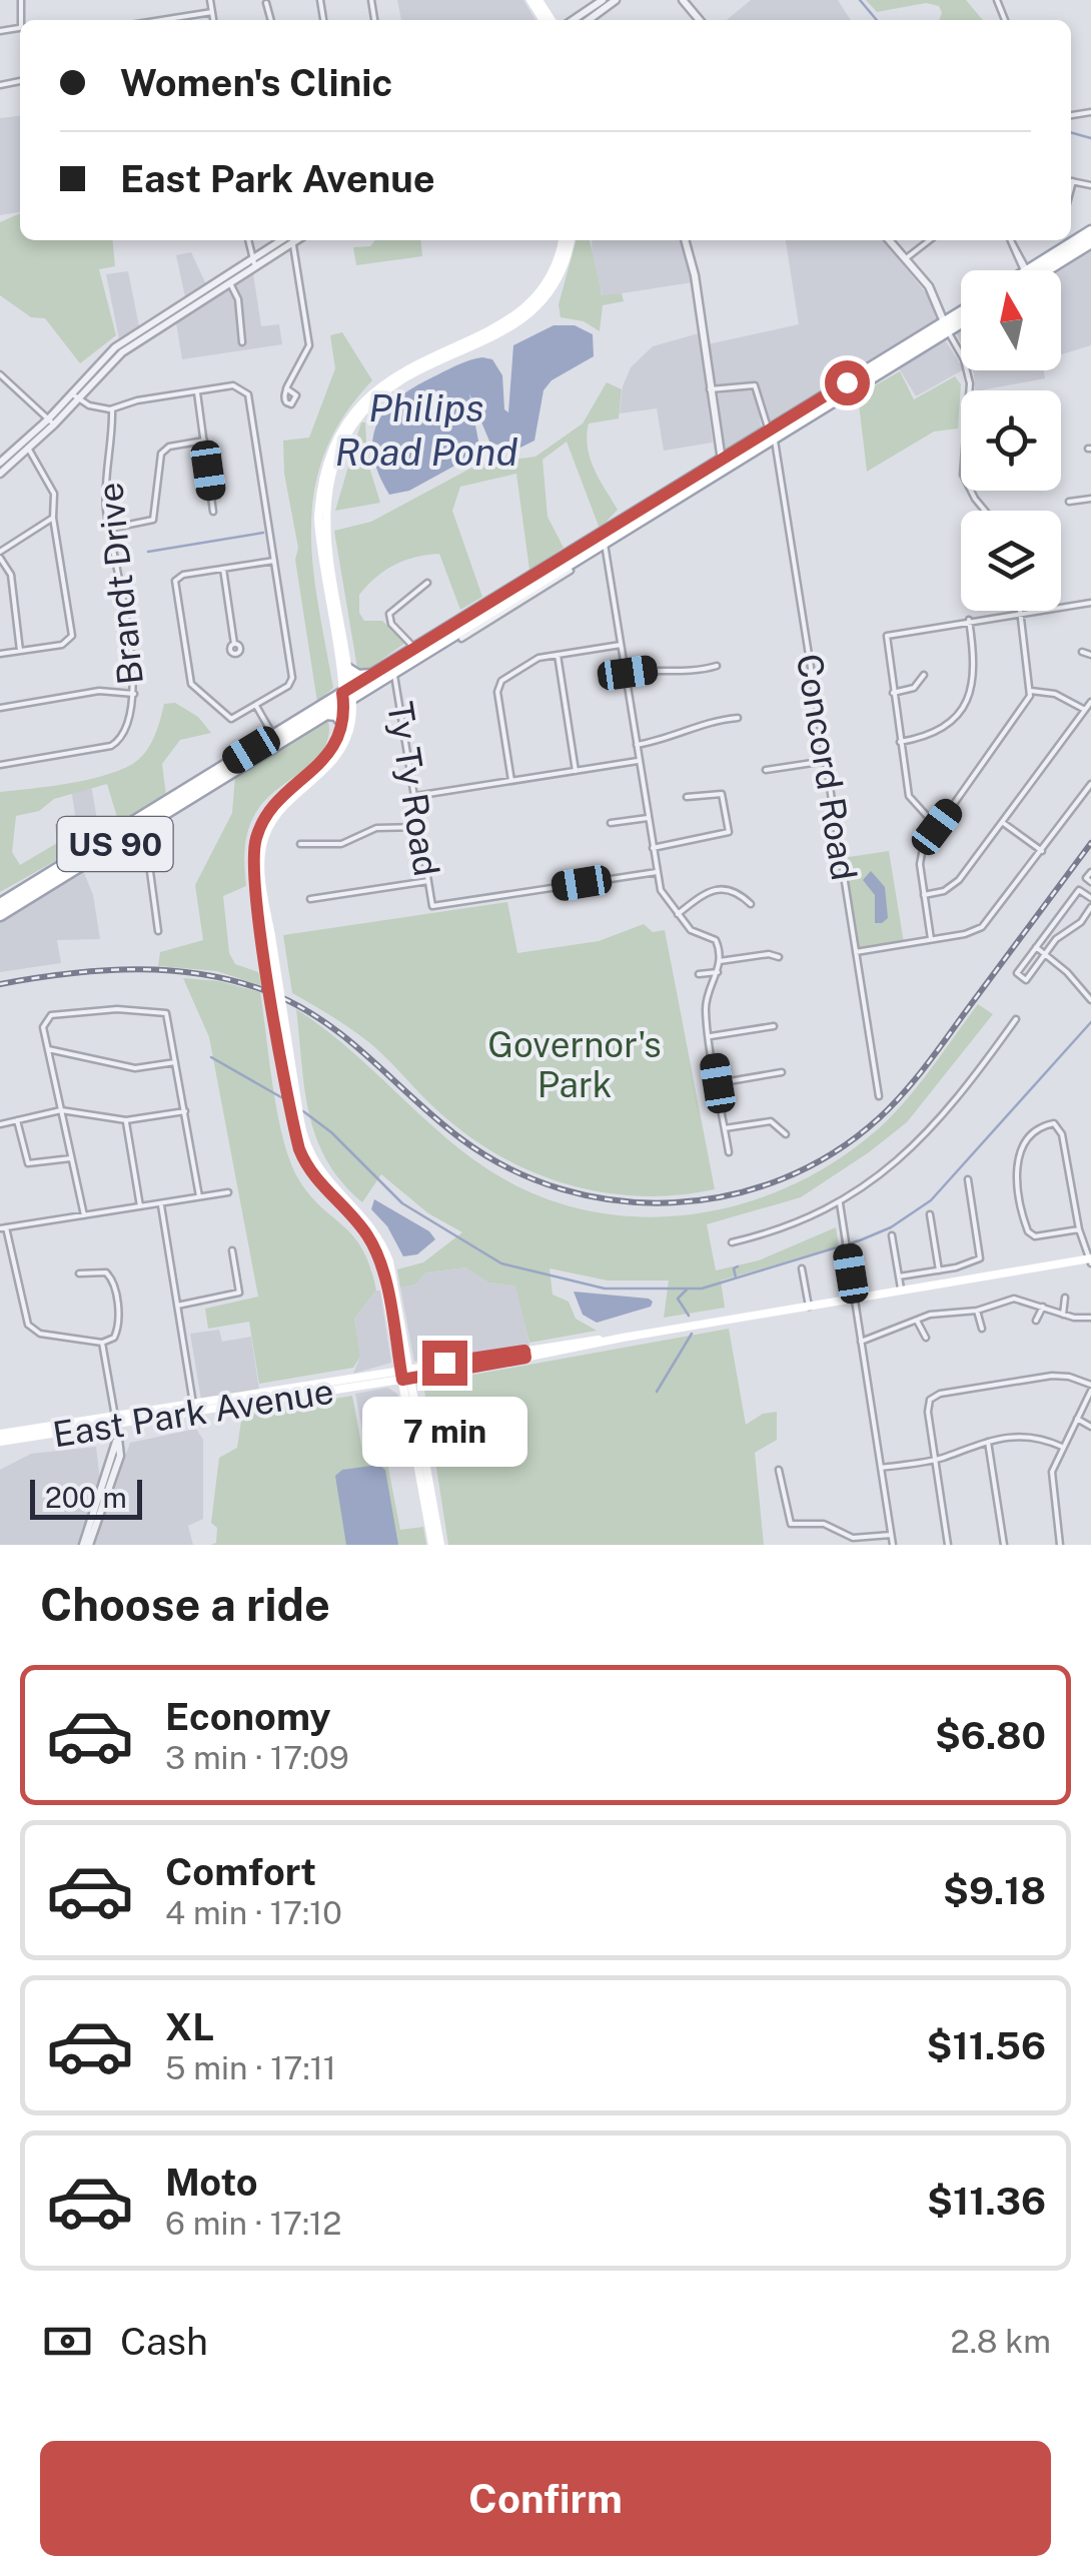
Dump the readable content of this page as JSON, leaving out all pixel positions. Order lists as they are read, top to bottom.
{
  "streets": {
    "main road": ["US 90", "East Park Avenue"],
    "street": ["Brandt Drive", "Concord Road", "Ty Ty Road"]
  },
  "crossings": [
    ["Concord Road", "US 90"],
    ["Ty Ty Road", "US 90"]
  ],
  "water": ["Philips Road Pond"],
  "parks": ["Governor's Park"],
  "scale_bar": "200 m",
  "north": "top",
  "page": {
    "banner": ["Women's Clinic", "East Park Avenue"],
    "bubble": "7 min",
    "scale": "200 m",
    "heading": "Choose a ride",
    "list": [
      {
        "name": "Economy",
        "note": "3 min · 17:09",
        "value": "$6.80"
      },
      {
        "name": "Comfort",
        "note": "4 min · 17:10",
        "value": "$9.18"
      },
      {
        "name": "XL",
        "note": "5 min · 17:11",
        "value": "$11.56"
      },
      {
        "name": "Moto",
        "note": "6 min · 17:12",
        "value": "$11.36"
      }
    ],
    "pay": ["Cash", "2.8 km"],
    "buttons": "Confirm"
  }
}
